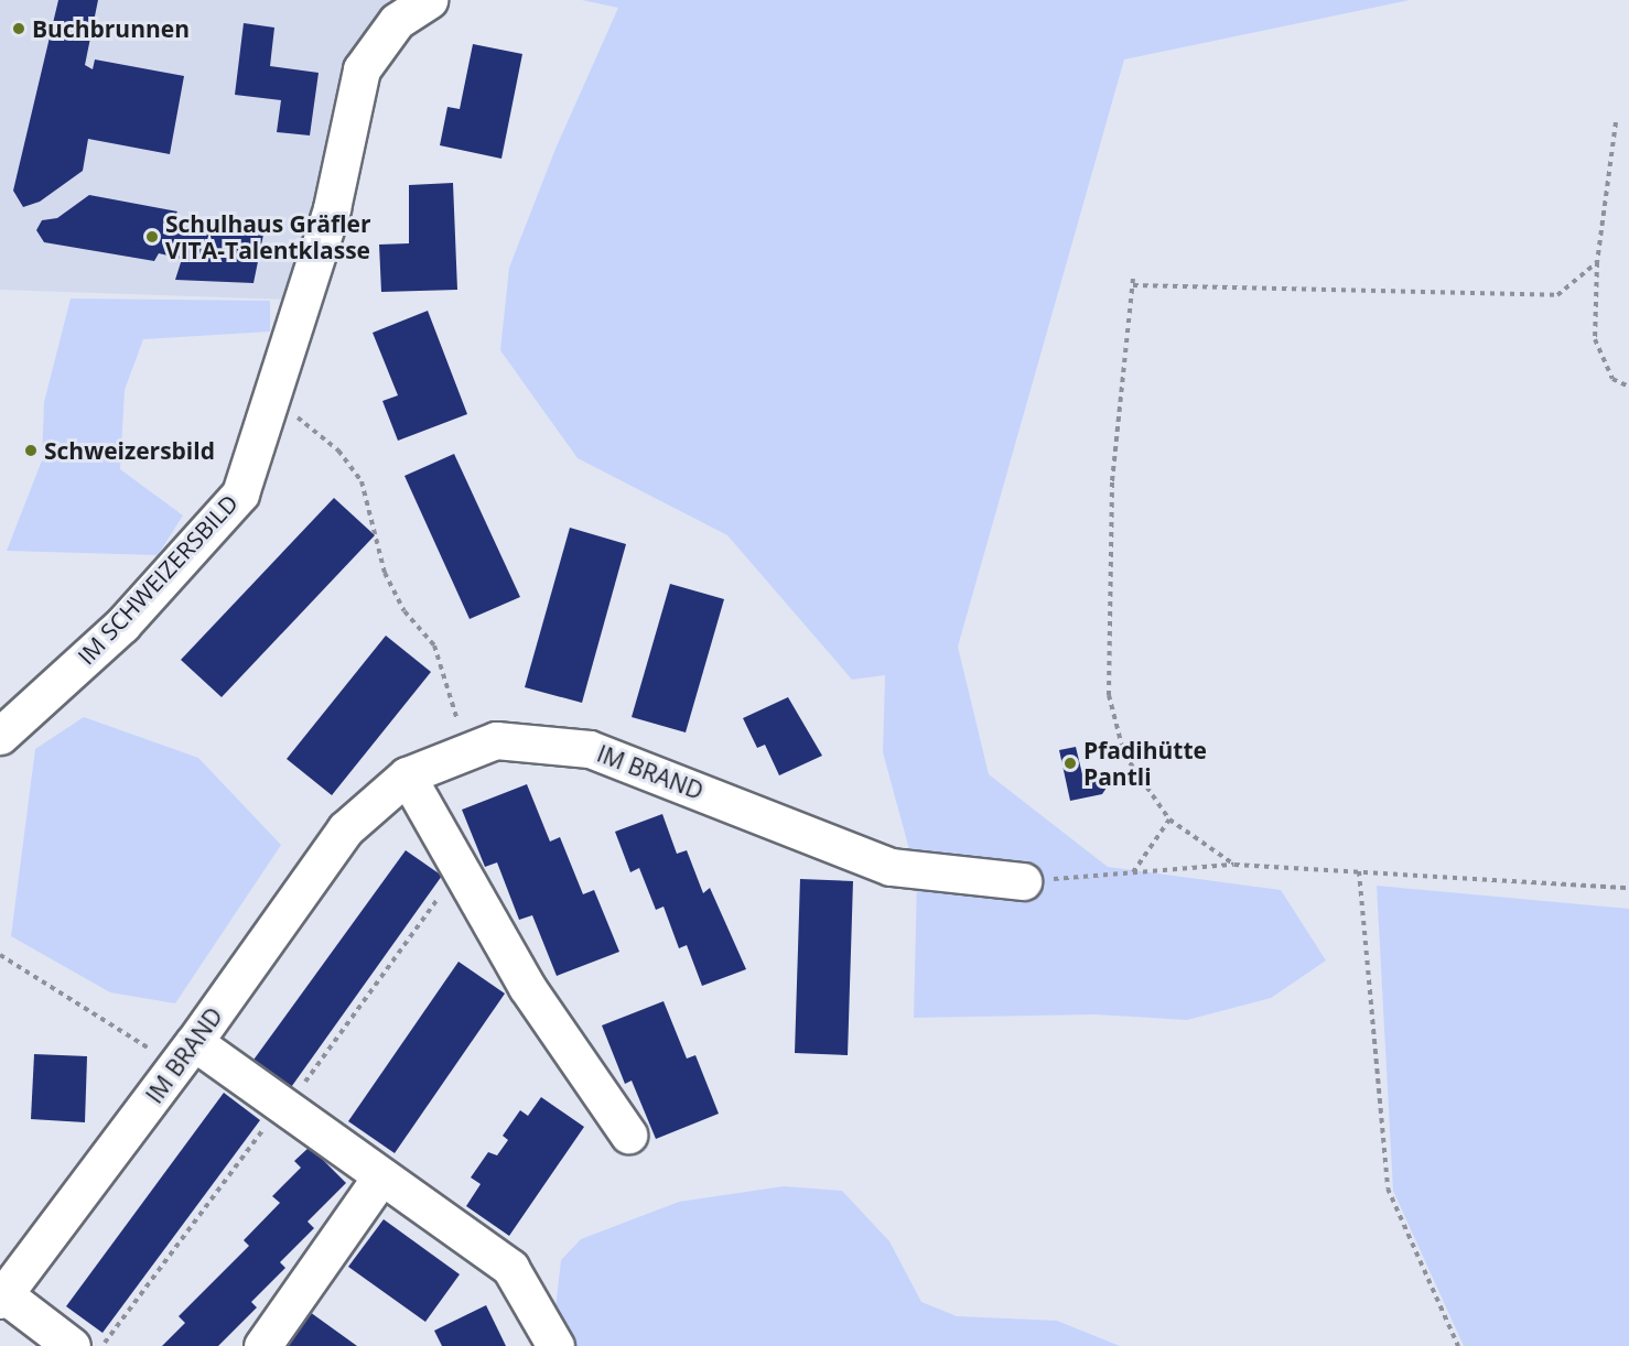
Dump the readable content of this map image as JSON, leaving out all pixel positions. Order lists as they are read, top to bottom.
{
  "streets": {
    "street": ["IM SCHWEIZERSBILD", "IM BRAND"]
  },
  "places": [
    "Buchbrunnen",
    "Schulhaus Gräfler VITA-Talentklasse",
    "Schweizersbild",
    "Pfadihütte Pantli"
  ]
}
